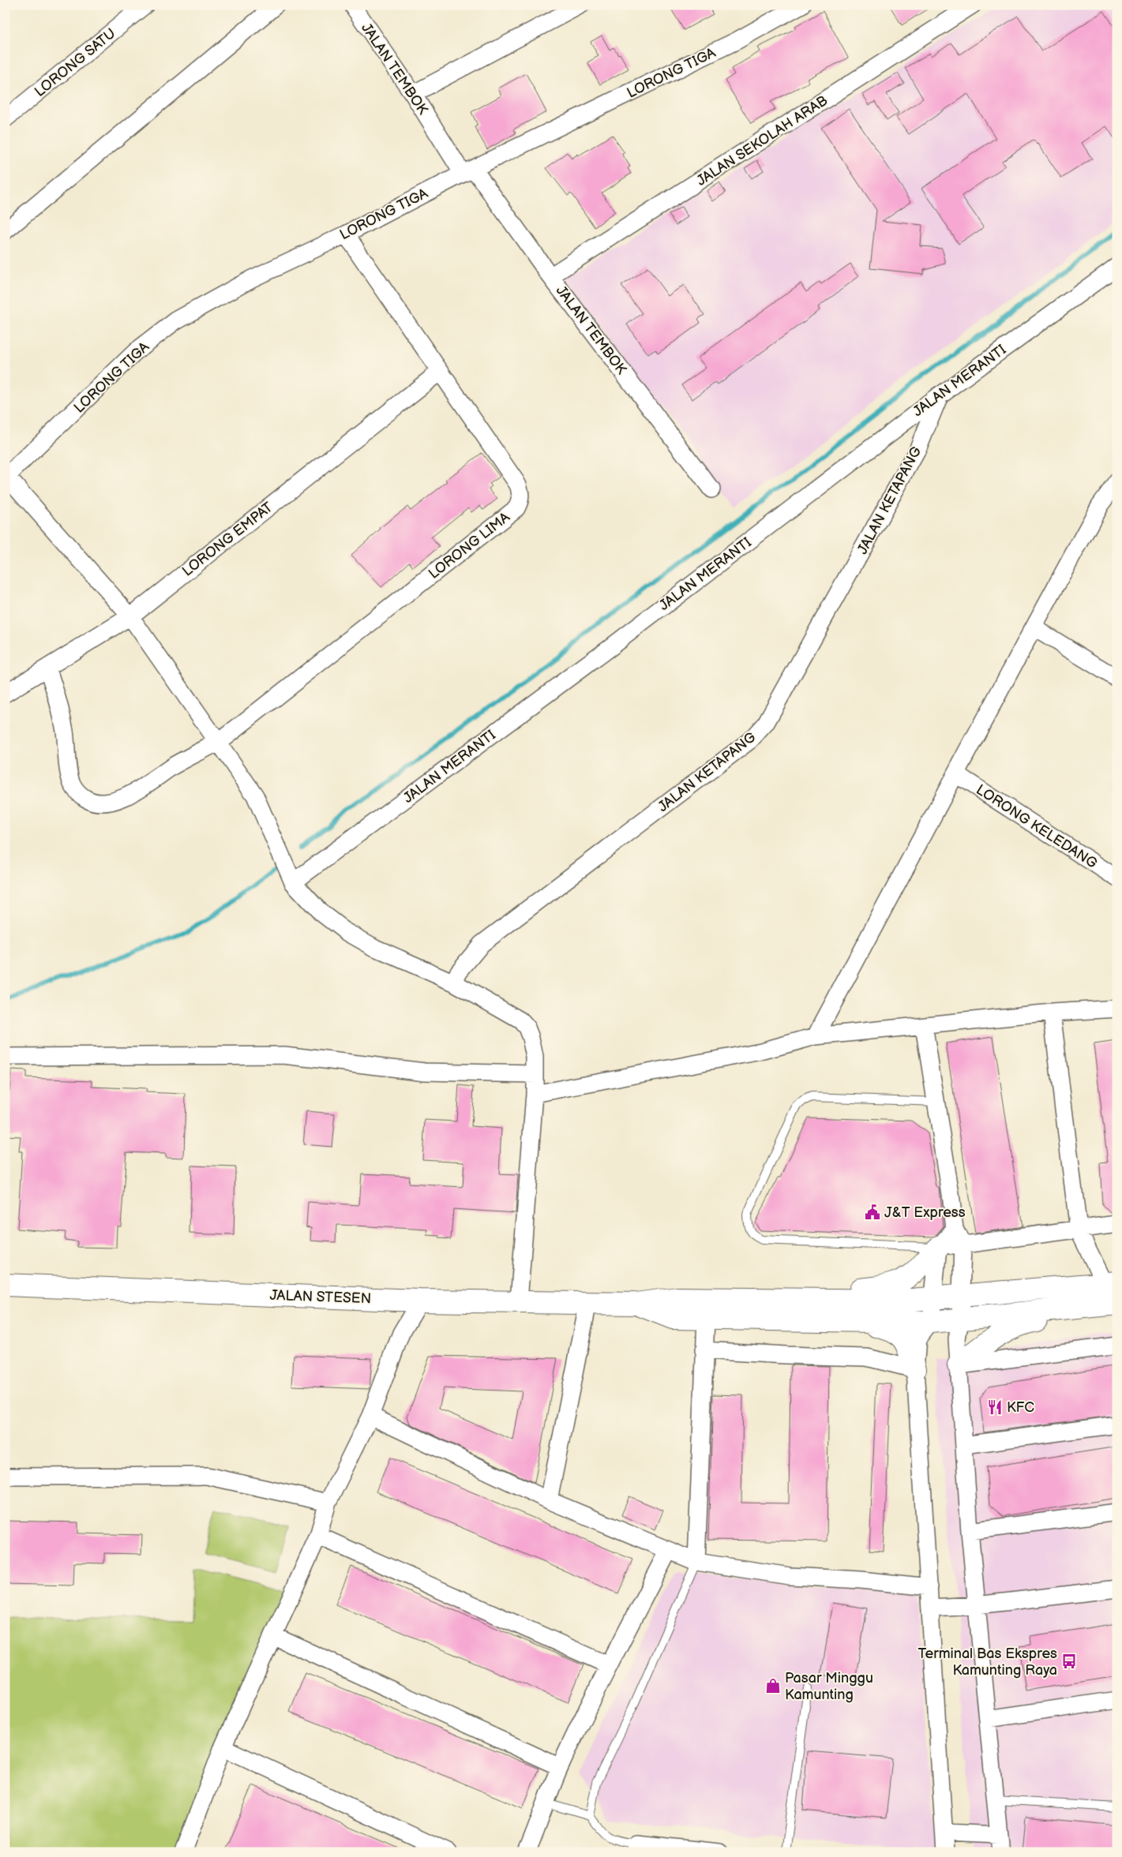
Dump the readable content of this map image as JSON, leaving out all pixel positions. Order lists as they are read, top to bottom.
{
  "streets": {
    "main road": ["JALAN STESEN"],
    "street": [
      "LORONG SATU",
      "JALAN TEMBOK",
      "LORONG TIGA",
      "JALAN SEKOLAH ARAB",
      "JALAN MERANTI",
      "JALAN KETAPANG",
      "LORONG EMPAT",
      "LORONG LIMA",
      "LORONG KELEDANG"
    ]
  },
  "crossings": [
    ["JALAN TEMBOK", "LORONG TIGA"],
    ["JALAN TEMBOK", "JALAN SEKOLAH ARAB"],
    ["LORONG TIGA", "LORONG LIMA"],
    ["JALAN MERANTI", "JALAN KETAPANG"],
    ["LORONG EMPAT", "LORONG LIMA"]
  ],
  "places": {
    "public building": ["J&T Express"],
    "restaurant": ["KFC"],
    "bus stop": ["Terminal Bas Ekspres Kamunting Raya"],
    "shop": ["Pasar Minggu Kamunting"]
  }
}
